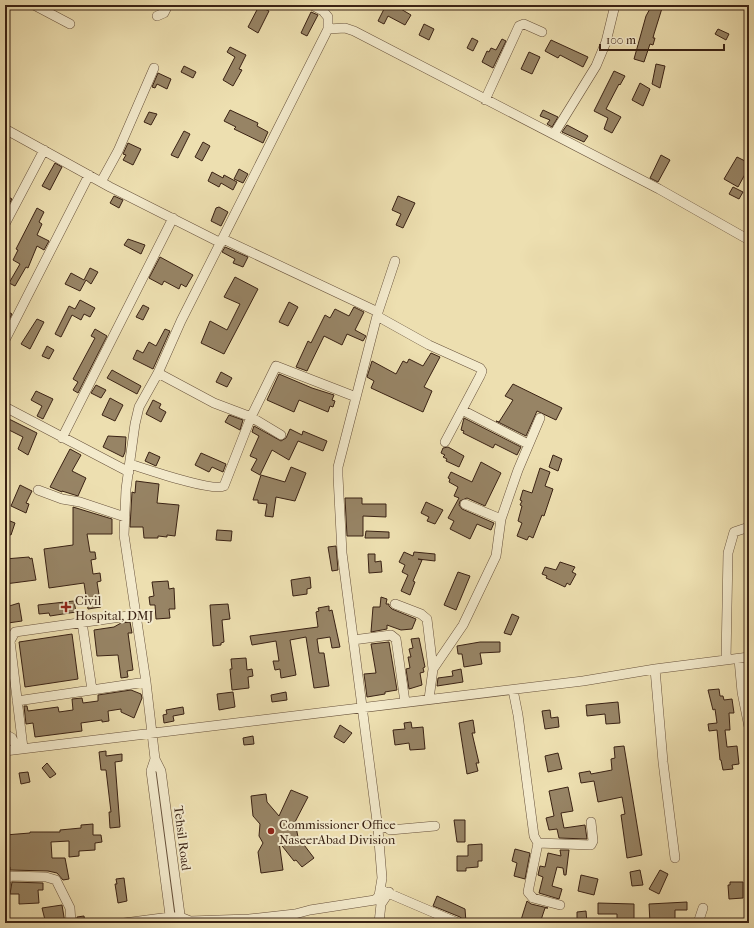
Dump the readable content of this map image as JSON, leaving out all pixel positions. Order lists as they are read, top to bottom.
{
  "streets": {
    "street": ["Tehsil Road"]
  },
  "places": {
    "health": ["Civil Hospital, DMJ"],
    "other": ["Commissioner Office NaseerAbad Division"]
  },
  "scale_bar": "100 m"
}
